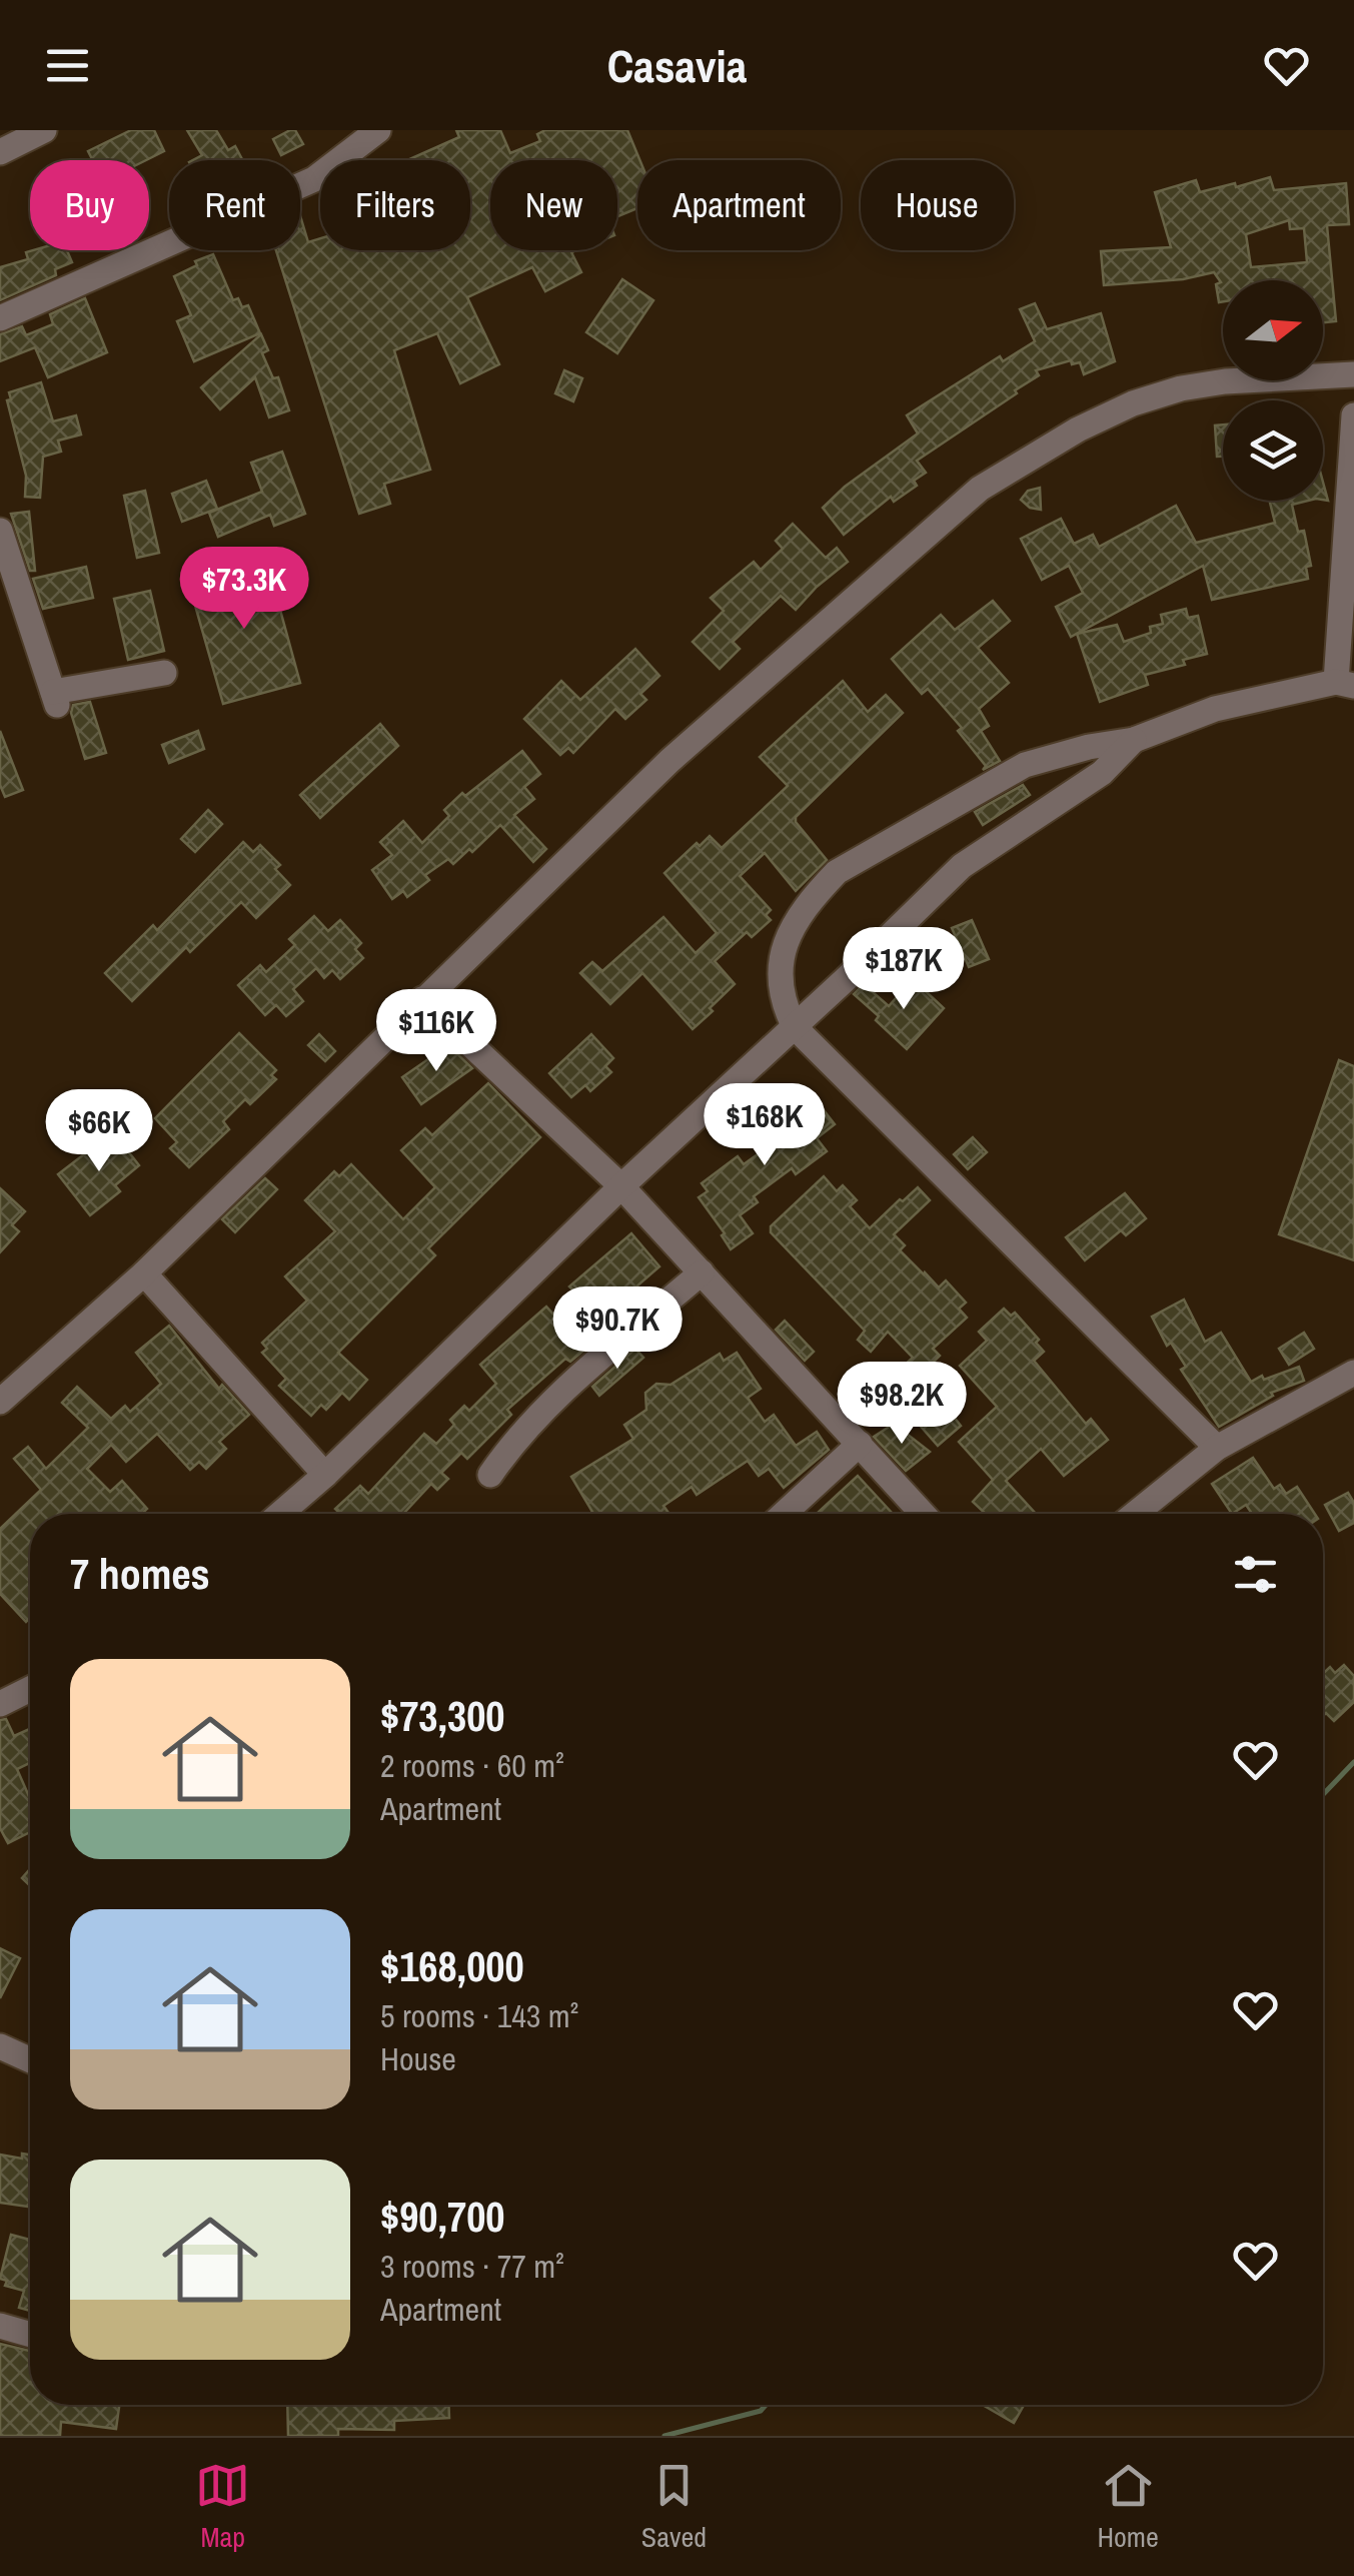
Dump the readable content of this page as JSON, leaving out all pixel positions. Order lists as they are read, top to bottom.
{
  "north": "right",
  "page": {
    "header": "Casavia",
    "chip": [
      "Buy",
      "Rent",
      "Filters",
      "New",
      "Apartment",
      "House"
    ],
    "price": [
      "$73.3K",
      "$187K",
      "$116K",
      "$168K",
      "$66K",
      "$90.7K",
      "$98.2K"
    ],
    "heading": "7 homes",
    "list": [
      {
        "name": "$73,300",
        "note": "2 rooms · 60 m² · Apartment"
      },
      {
        "name": "$168,000",
        "note": "5 rooms · 143 m² · House"
      },
      {
        "name": "$90,700",
        "note": "3 rooms · 77 m² · Apartment"
      }
    ],
    "tabs": ["Map", "Saved", "Home"]
  }
}
